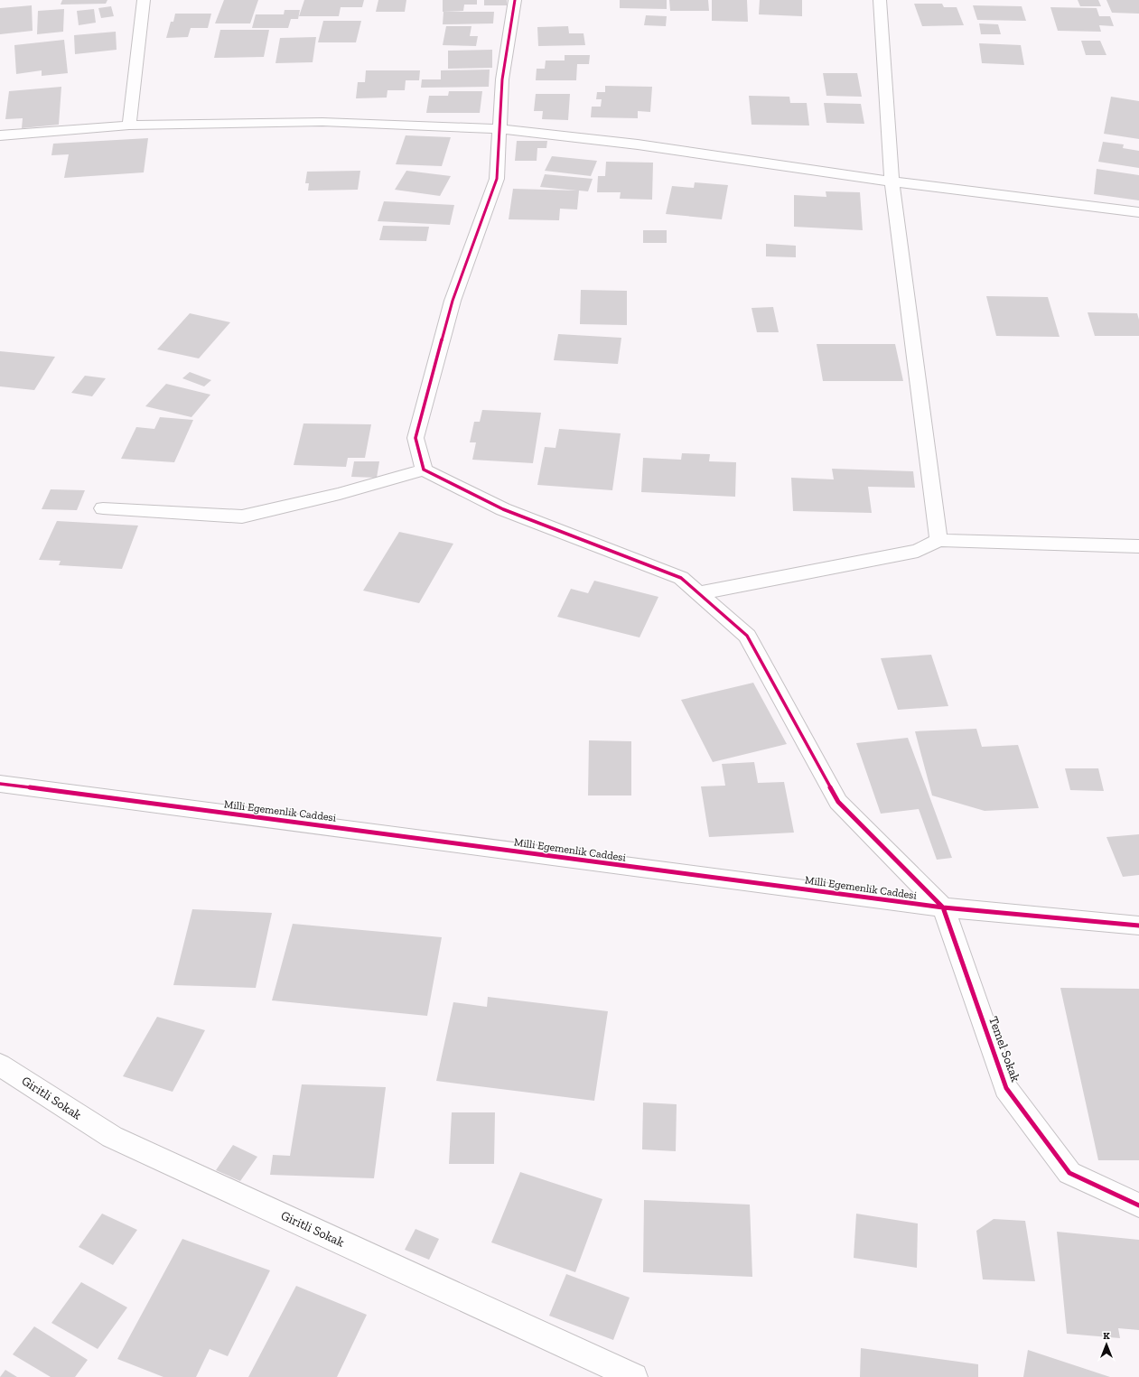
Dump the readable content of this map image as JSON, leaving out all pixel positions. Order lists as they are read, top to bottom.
{
  "streets": {
    "street": ["Milli Egemenlik Caddesi", "Temel Sokak", "Giritli Sokak"]
  },
  "crossings": [
    ["Milli Egemenlik Caddesi", "Temel Sokak"]
  ],
  "north": "top"
}
